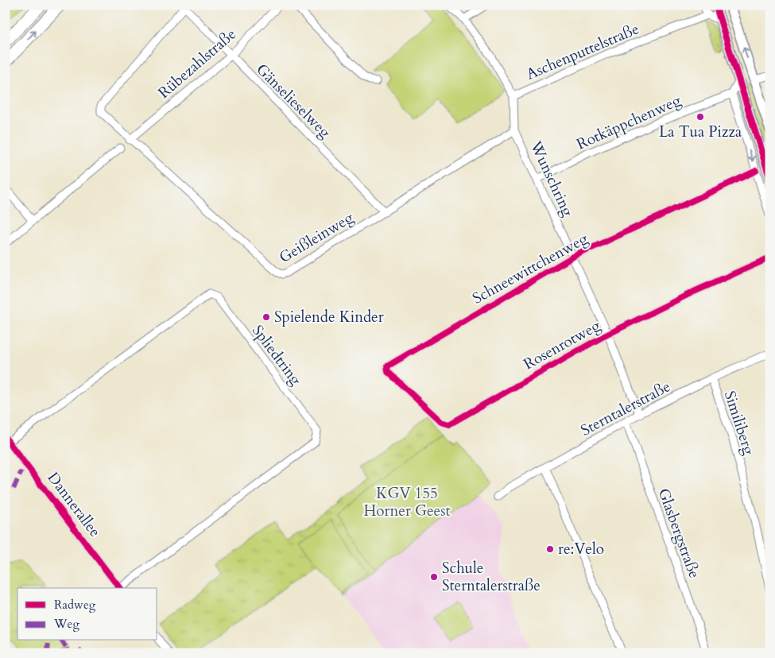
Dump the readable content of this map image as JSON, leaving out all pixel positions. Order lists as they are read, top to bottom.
{
  "streets": {
    "street": [
      "Aschenputtelstraße",
      "Rübezahlstraße",
      "Gänselieselweg",
      "Rotkäppchenweg",
      "Wunschring",
      "Geißleinweg",
      "Schneewittchenweg",
      "Rosenrotweg",
      "Spliedtring",
      "Sterntalerstraße",
      "Similiberg",
      "Dannerallee",
      "Glasbergstraße"
    ]
  },
  "crossings": [
    ["Rübezahlstraße", "Gänselieselweg"],
    ["Rübezahlstraße", "Geißleinweg"],
    ["Gänselieselweg", "Geißleinweg"],
    ["Rotkäppchenweg", "Wunschring"],
    ["Wunschring", "Geißleinweg"],
    ["Wunschring", "Schneewittchenweg"],
    ["Wunschring", "Rosenrotweg"],
    ["Wunschring", "Sterntalerstraße"],
    ["Schneewittchenweg", "Rosenrotweg"],
    ["Spliedtring", "Dannerallee"],
    ["Sterntalerstraße", "Similiberg"],
    ["Sterntalerstraße", "Glasbergstraße"]
  ],
  "parks": ["KGV 155 Horner Geest"],
  "places": [
    "La Tua Pizza",
    "Spielende Kinder",
    "re:Velo",
    "Schule Sterntalerstraße"
  ],
  "legend": ["Radweg", "Weg"]
}
